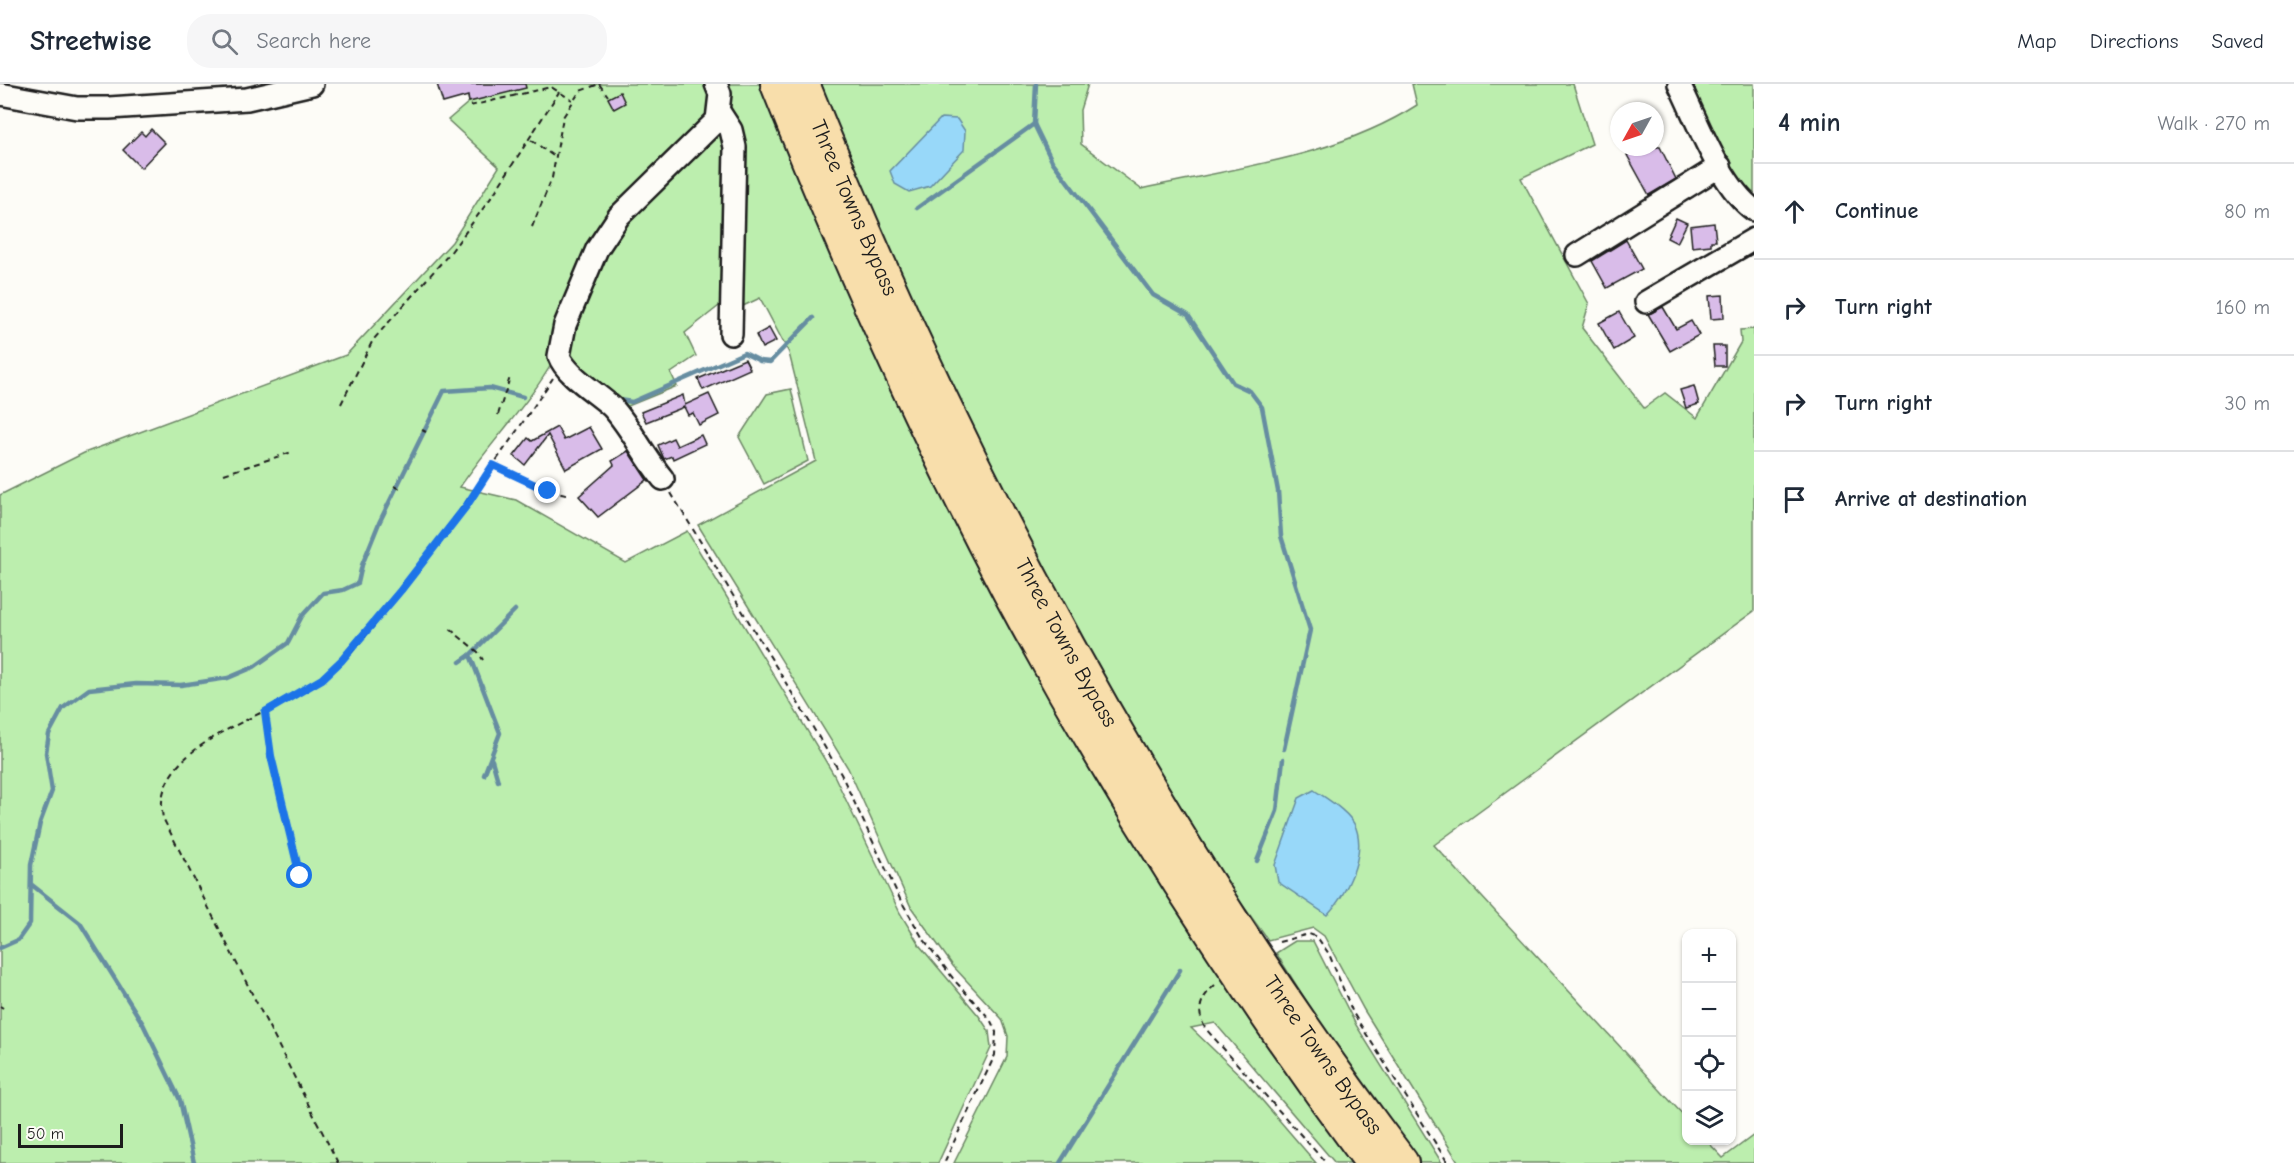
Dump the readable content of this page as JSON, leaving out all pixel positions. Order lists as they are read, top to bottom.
{
  "streets": {
    "highway": ["Three Towns Bypass"]
  },
  "scale_bar": "50 m",
  "north": "bottom left",
  "page": {
    "header": "Streetwise",
    "search": "Search here",
    "nav": ["Map", "Directions", "Saved"],
    "heading": ["4 min", "Walk · 270 m"],
    "list": [
      ["Continue", "80 m"],
      ["Turn right", "160 m"],
      ["Turn right", "30 m"],
      "Arrive at destination"
    ],
    "map_buttons": ["+", "−"],
    "scale": "50 m"
  }
}
